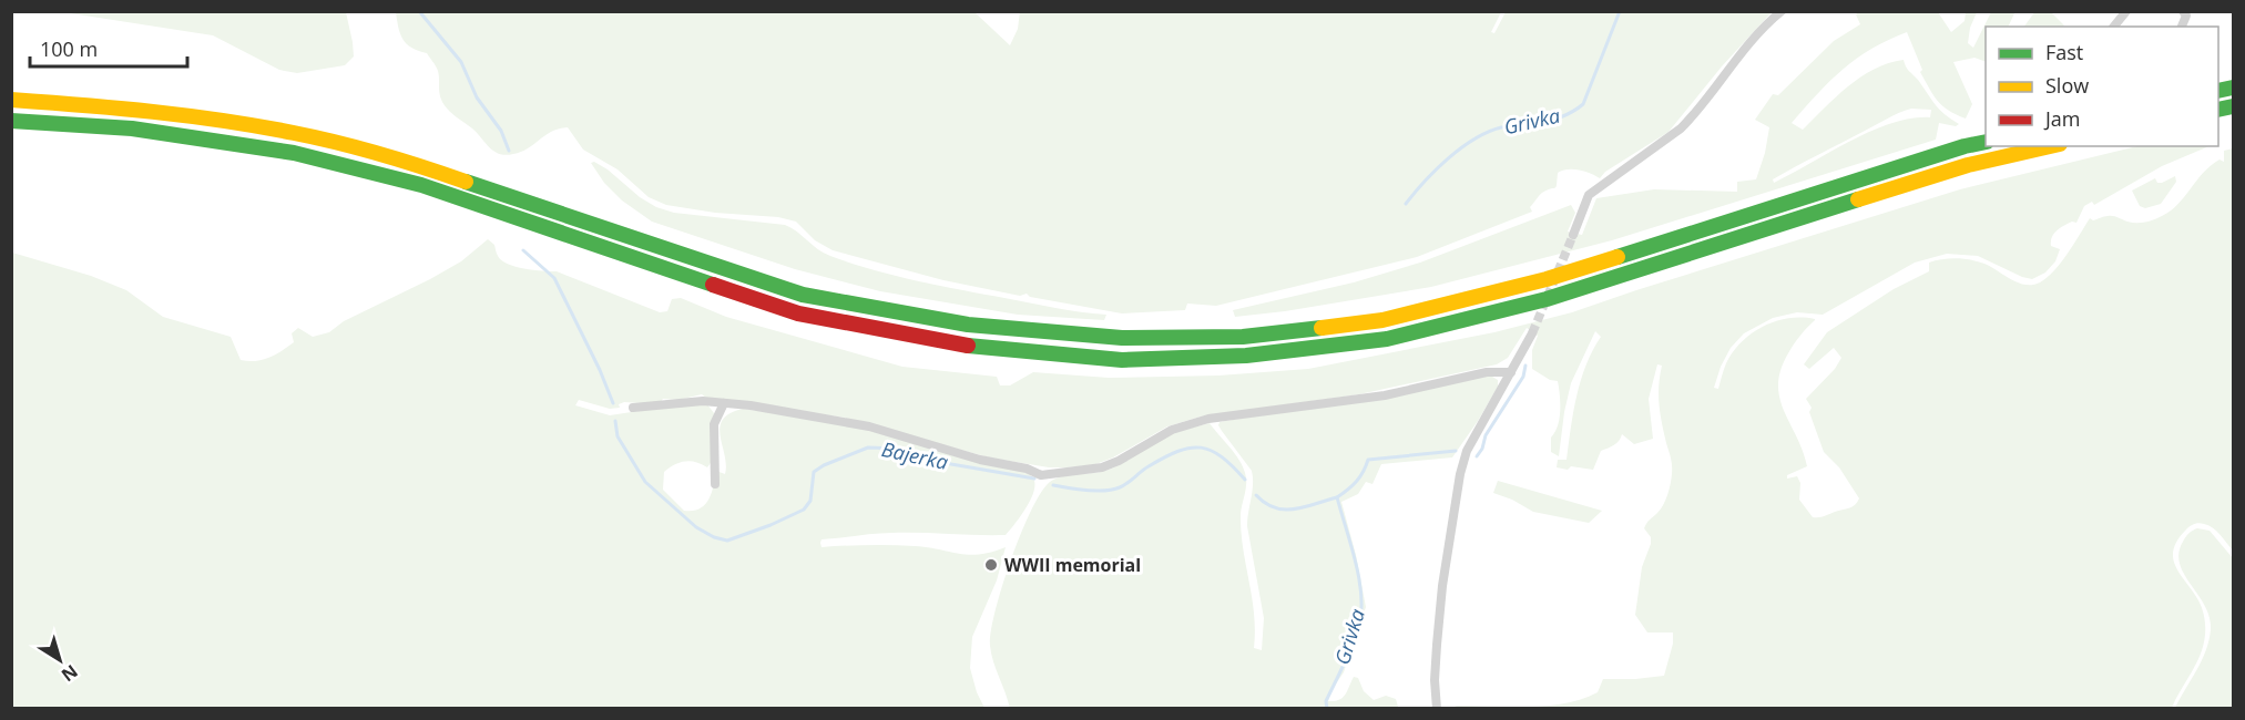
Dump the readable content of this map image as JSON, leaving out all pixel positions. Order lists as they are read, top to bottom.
{
  "water": ["Grivka", "Bajerka"],
  "places": ["WWII memorial"],
  "legend": ["Fast", "Slow", "Jam"],
  "scale_bar": "100 m",
  "north": "bottom right"
}
